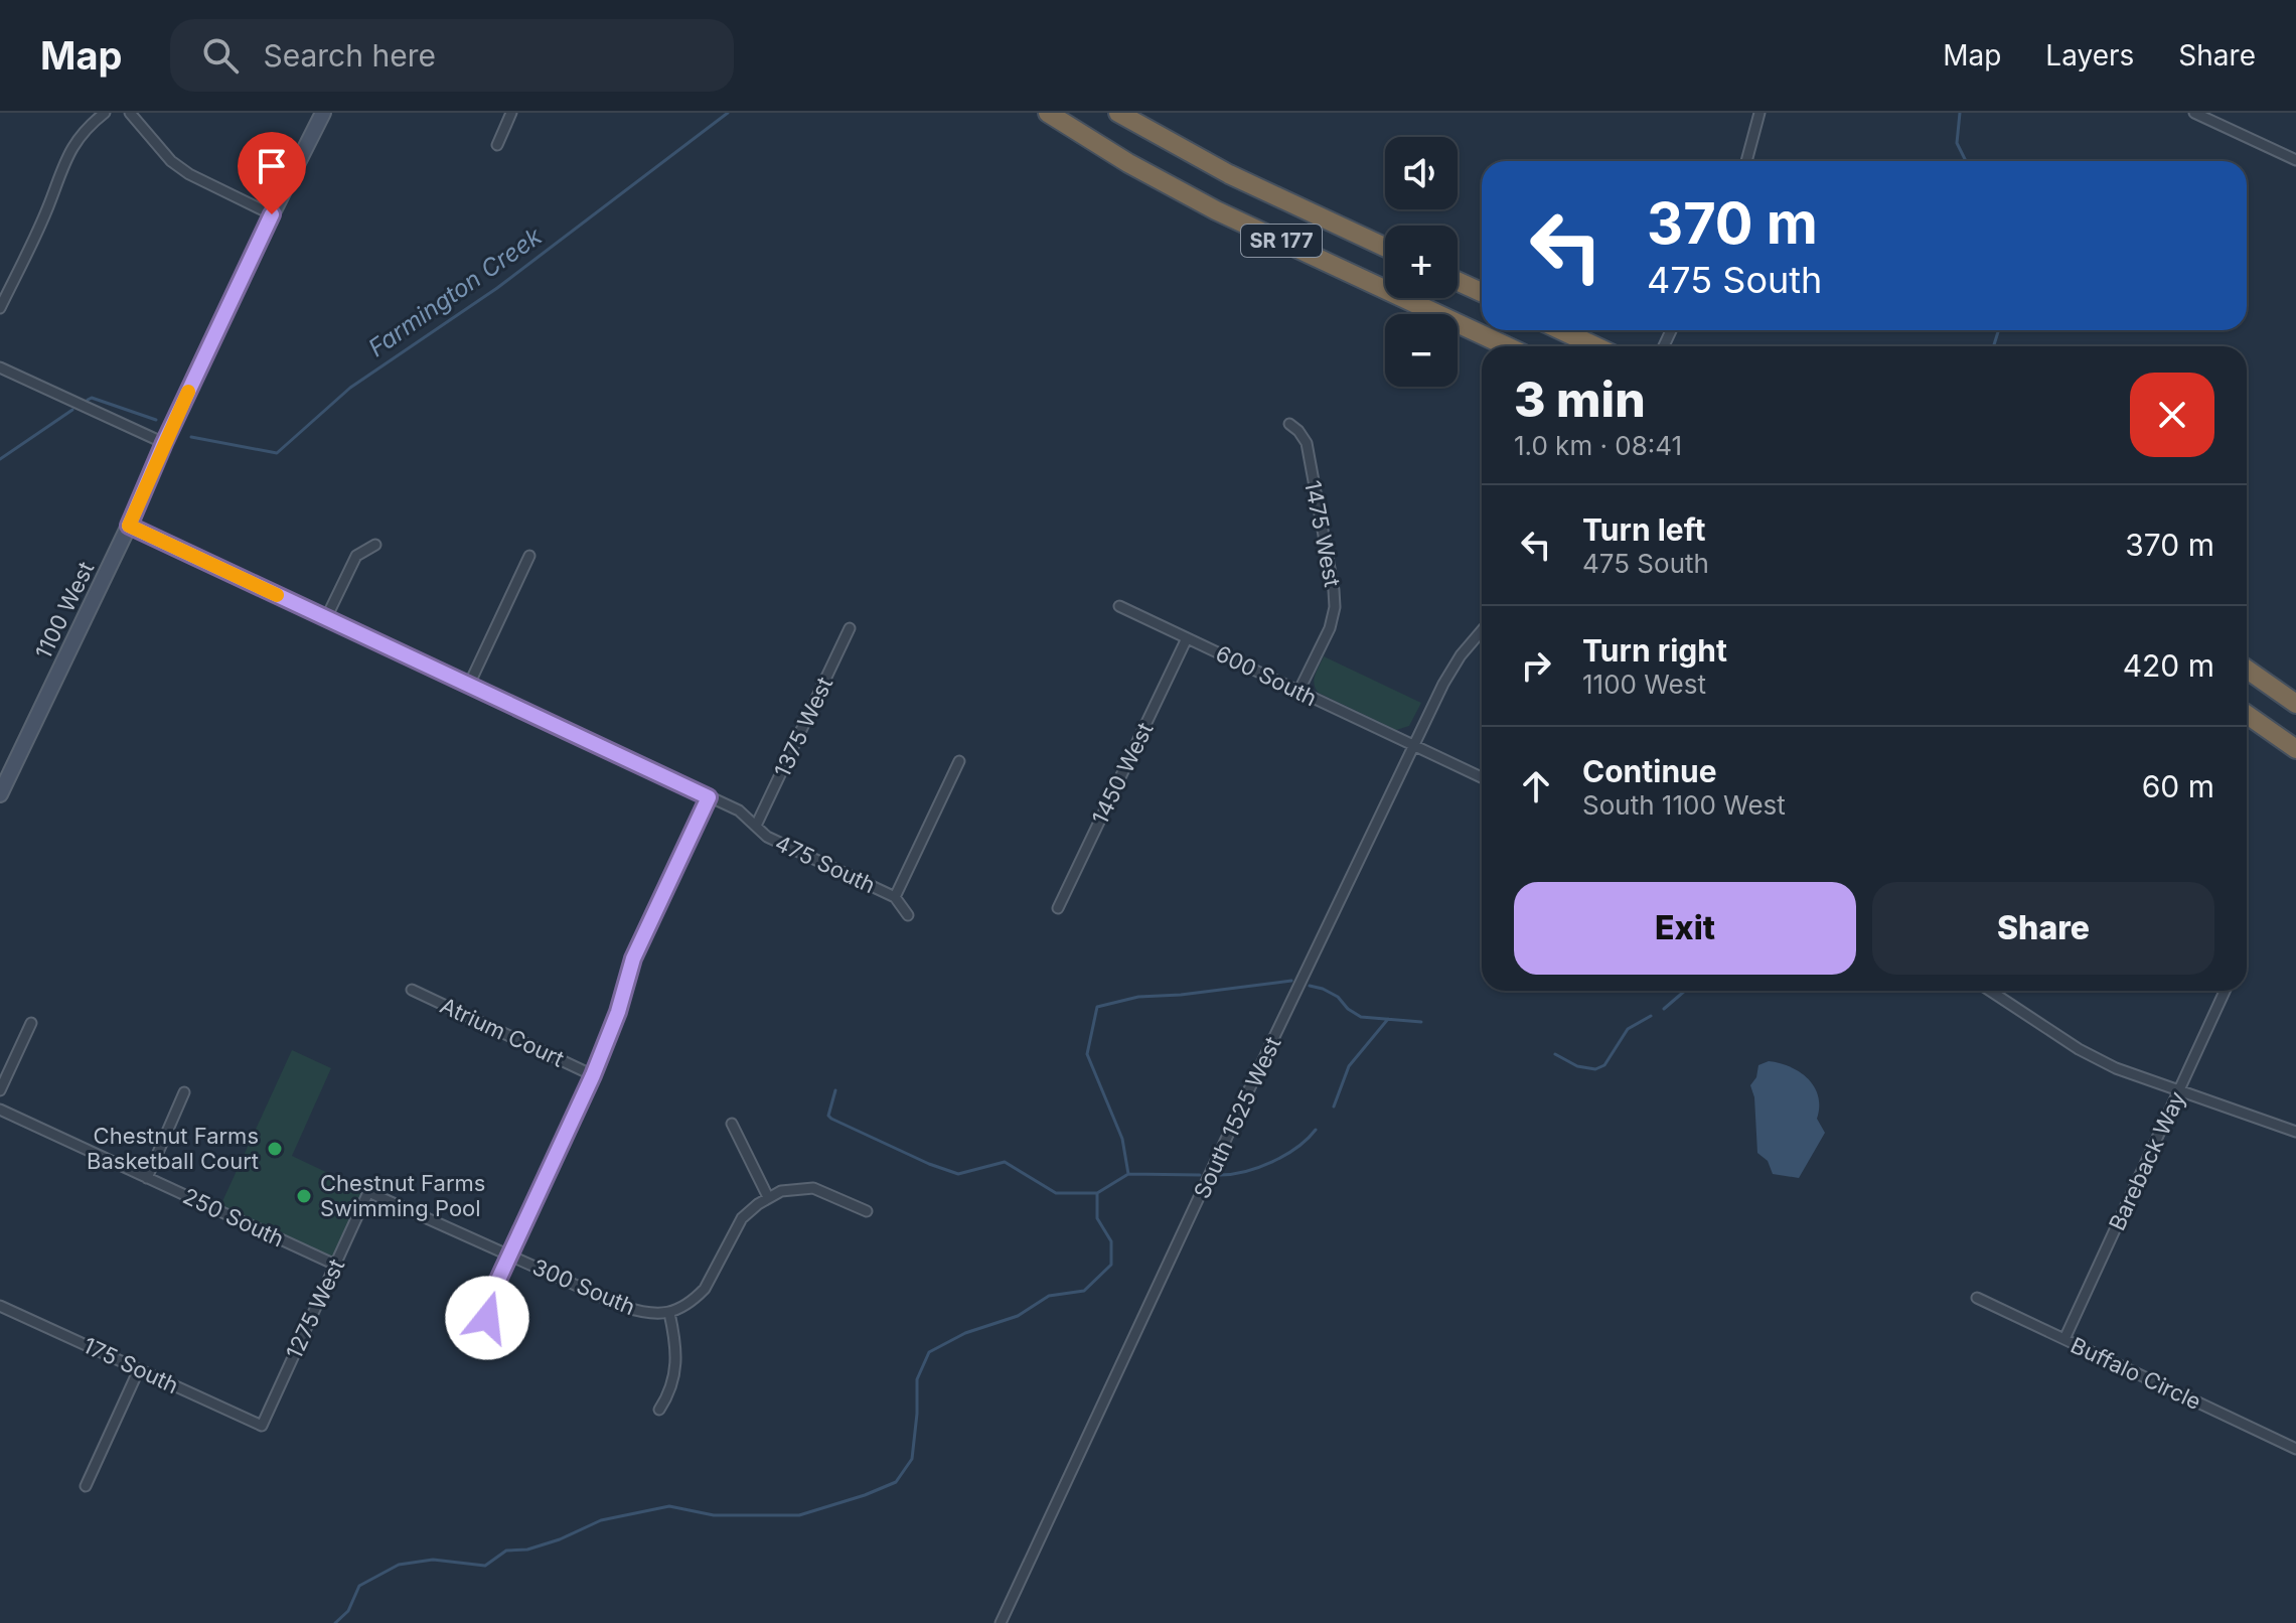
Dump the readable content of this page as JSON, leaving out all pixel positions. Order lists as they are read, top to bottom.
{
  "streets": {
    "highway": ["SR 177"],
    "street": [
      "1475 West",
      "1100 West",
      "600 South",
      "1375 West",
      "1450 West",
      "475 South",
      "Atrium Court",
      "South 1525 West",
      "Bareback Way",
      "250 South",
      "300 South",
      "1275 West",
      "175 South",
      "Buffalo Circle"
    ]
  },
  "crossings": [
    ["1475 West", "600 South"],
    ["1100 West", "475 South"],
    ["600 South", "1450 West"],
    ["600 South", "South 1525 West"],
    ["1375 West", "475 South"],
    ["Bareback Way", "Buffalo Circle"],
    ["250 South", "1275 West"],
    ["300 South", "1275 West"],
    ["1275 West", "175 South"]
  ],
  "water": ["Farmington Creek"],
  "places": ["Chestnut Farms Basketball Court", "Chestnut Farms Swimming Pool"],
  "page": {
    "header": "Map",
    "search": "Search here",
    "nav": ["Map", "Layers", "Share"],
    "map_buttons": ["+", "−"],
    "turn": ["370 m", "475 South"],
    "heading": ["3 min", "1.0 km · 08:41"],
    "list": [
      {
        "name": "Turn left",
        "note": "475 South",
        "value": "370 m"
      },
      {
        "name": "Turn right",
        "note": "1100 West",
        "value": "420 m"
      },
      {
        "name": "Continue",
        "note": "South 1100 West",
        "value": "60 m"
      }
    ],
    "buttons": ["Exit", "Share"]
  }
}
